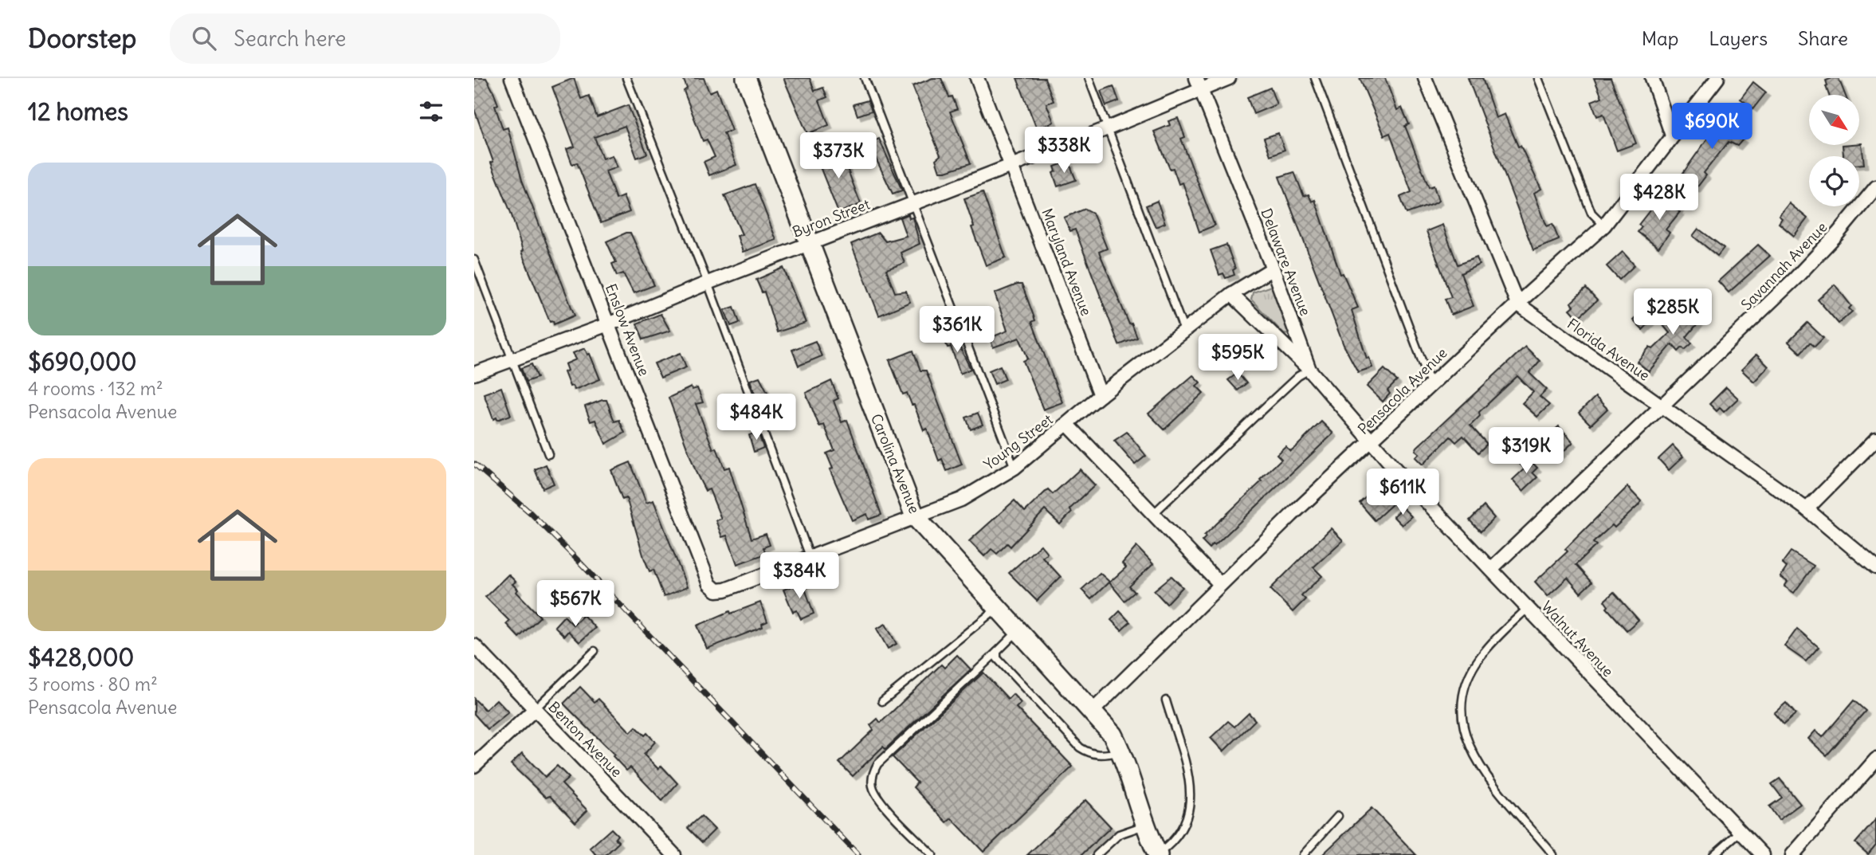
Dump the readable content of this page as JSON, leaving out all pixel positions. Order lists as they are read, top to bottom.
{
  "streets": {
    "street": [
      "Byron Street",
      "Maryland Avenue",
      "Delaware Avenue",
      "Savannah Avenue",
      "Enslow Avenue",
      "Florida Avenue",
      "Pensacola Avenue",
      "Young Street",
      "Carolina Avenue",
      "Walnut Avenue",
      "Benton Avenue"
    ]
  },
  "crossings": [
    ["Byron Street", "Maryland Avenue"],
    ["Byron Street", "Delaware Avenue"],
    ["Byron Street", "Enslow Avenue"],
    ["Byron Street", "Carolina Avenue"],
    ["Maryland Avenue", "Young Street"],
    ["Delaware Avenue", "Pensacola Avenue"],
    ["Delaware Avenue", "Young Street"],
    ["Delaware Avenue", "Walnut Avenue"],
    ["Savannah Avenue", "Florida Avenue"],
    ["Savannah Avenue", "Walnut Avenue"],
    ["Enslow Avenue", "Young Street"],
    ["Florida Avenue", "Pensacola Avenue"],
    ["Pensacola Avenue", "Carolina Avenue"],
    ["Pensacola Avenue", "Walnut Avenue"],
    ["Young Street", "Carolina Avenue"]
  ],
  "north": "bottom right",
  "page": {
    "header": "Doorstep",
    "search": "Search here",
    "nav": ["Map", "Layers", "Share"],
    "heading": "12 homes",
    "price": [
      "$690K",
      "$338K",
      "$373K",
      "$428K",
      "$285K",
      "$361K",
      "$595K",
      "$484K",
      "$319K",
      "$611K",
      "$384K",
      "$567K"
    ],
    "list": [
      {
        "name": "$690,000",
        "note": "4 rooms · 132 m² · Pensacola Avenue"
      },
      {
        "name": "$428,000",
        "note": "3 rooms · 80 m² · Pensacola Avenue"
      }
    ]
  }
}
